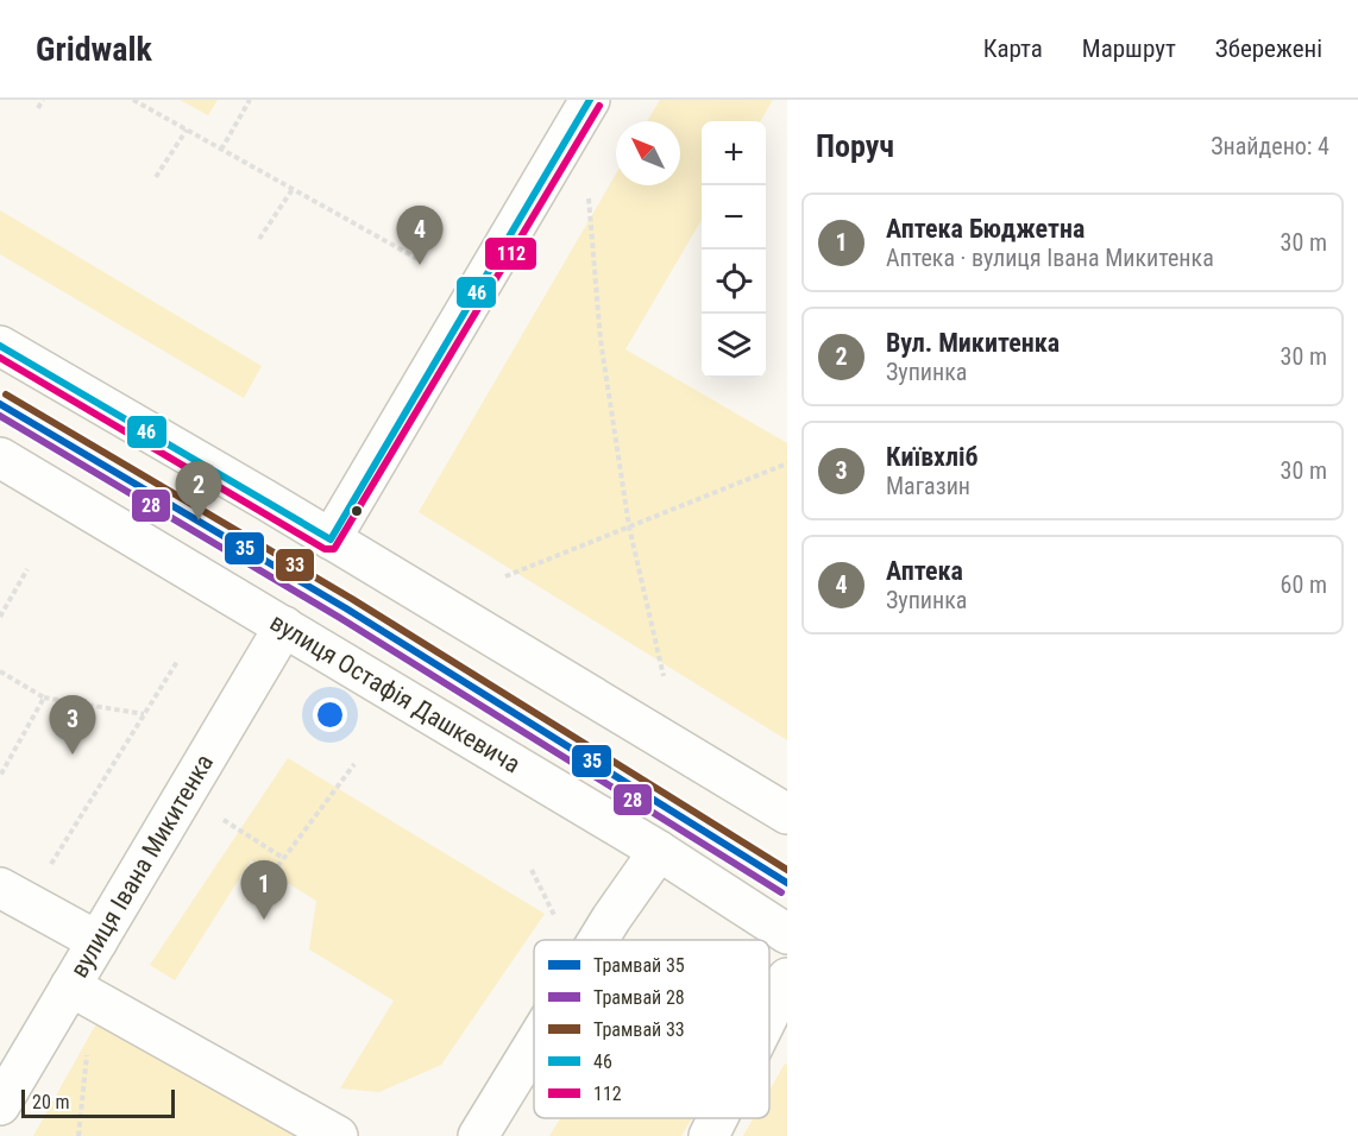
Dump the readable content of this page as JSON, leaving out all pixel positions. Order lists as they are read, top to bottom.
{
  "streets": {
    "street": ["вулиця Остафія Дашкевича", "вулиця Івана Микитенка"]
  },
  "crossings": [
    ["вулиця Остафія Дашкевича", "вулиця Івана Микитенка"]
  ],
  "lines": [
    "transit line 46",
    "transit line 112",
    "tram line 33",
    "tram line 35",
    "tram line 28"
  ],
  "legend": [
    "Трамвай 35",
    "Трамвай 28",
    "Трамвай 33",
    "46",
    "112"
  ],
  "scale_bar": "20 m",
  "north": "top left",
  "page": {
    "header": "Gridwalk",
    "nav": ["Карта", "Маршрут", "Збережені"],
    "heading": ["Поруч", "Знайдено: 4"],
    "map_buttons": ["+", "−"],
    "list": [
      {
        "mark": "1",
        "name": "Аптека Бюджетна",
        "note": "Аптека · вулиця Івана Микитенка",
        "value": "30 m"
      },
      {
        "mark": "2",
        "name": "Вул. Микитенка",
        "note": "Зупинка",
        "value": "30 m"
      },
      {
        "mark": "3",
        "name": "Київхліб",
        "note": "Магазин",
        "value": "30 m"
      },
      {
        "mark": "4",
        "name": "Аптека",
        "note": "Зупинка",
        "value": "60 m"
      }
    ],
    "pins": [
      "4",
      "2",
      "3",
      "1"
    ],
    "scale": "20 m"
  }
}
